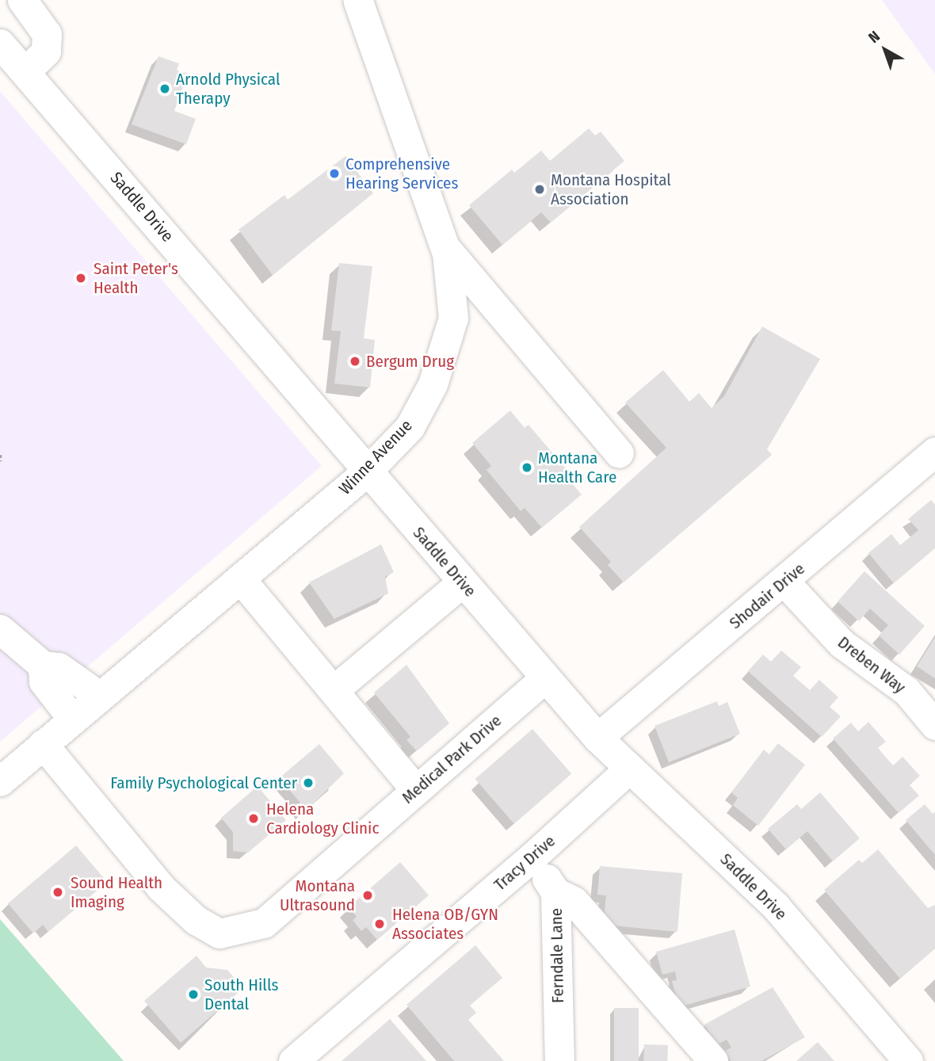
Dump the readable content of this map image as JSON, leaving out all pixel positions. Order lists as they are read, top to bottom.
{
  "streets": {
    "street": [
      "Saddle Drive",
      "Winne Avenue",
      "Shodair Drive",
      "Dreben Way",
      "Medical Park Drive",
      "Tracy Drive",
      "Ferndale Lane"
    ]
  },
  "crossings": [
    ["Saddle Drive", "Winne Avenue"],
    ["Saddle Drive", "Shodair Drive"],
    ["Saddle Drive", "Medical Park Drive"],
    ["Saddle Drive", "Tracy Drive"],
    ["Winne Avenue", "Medical Park Drive"],
    ["Shodair Drive", "Dreben Way"],
    ["Tracy Drive", "Ferndale Lane"]
  ],
  "places": [
    "Arnold Physical Therapy",
    "Comprehensive Hearing Services",
    "Montana Hospital Association",
    "Saint Peter's Health",
    "Bergum Drug",
    "Montana Health Care",
    "Family Psychological Center",
    "Helena Cardiology Clinic",
    "Sound Health Imaging",
    "Montana Ultrasound",
    "Helena OB/GYN Associates",
    "South Hills Dental"
  ],
  "north": "top left"
}
